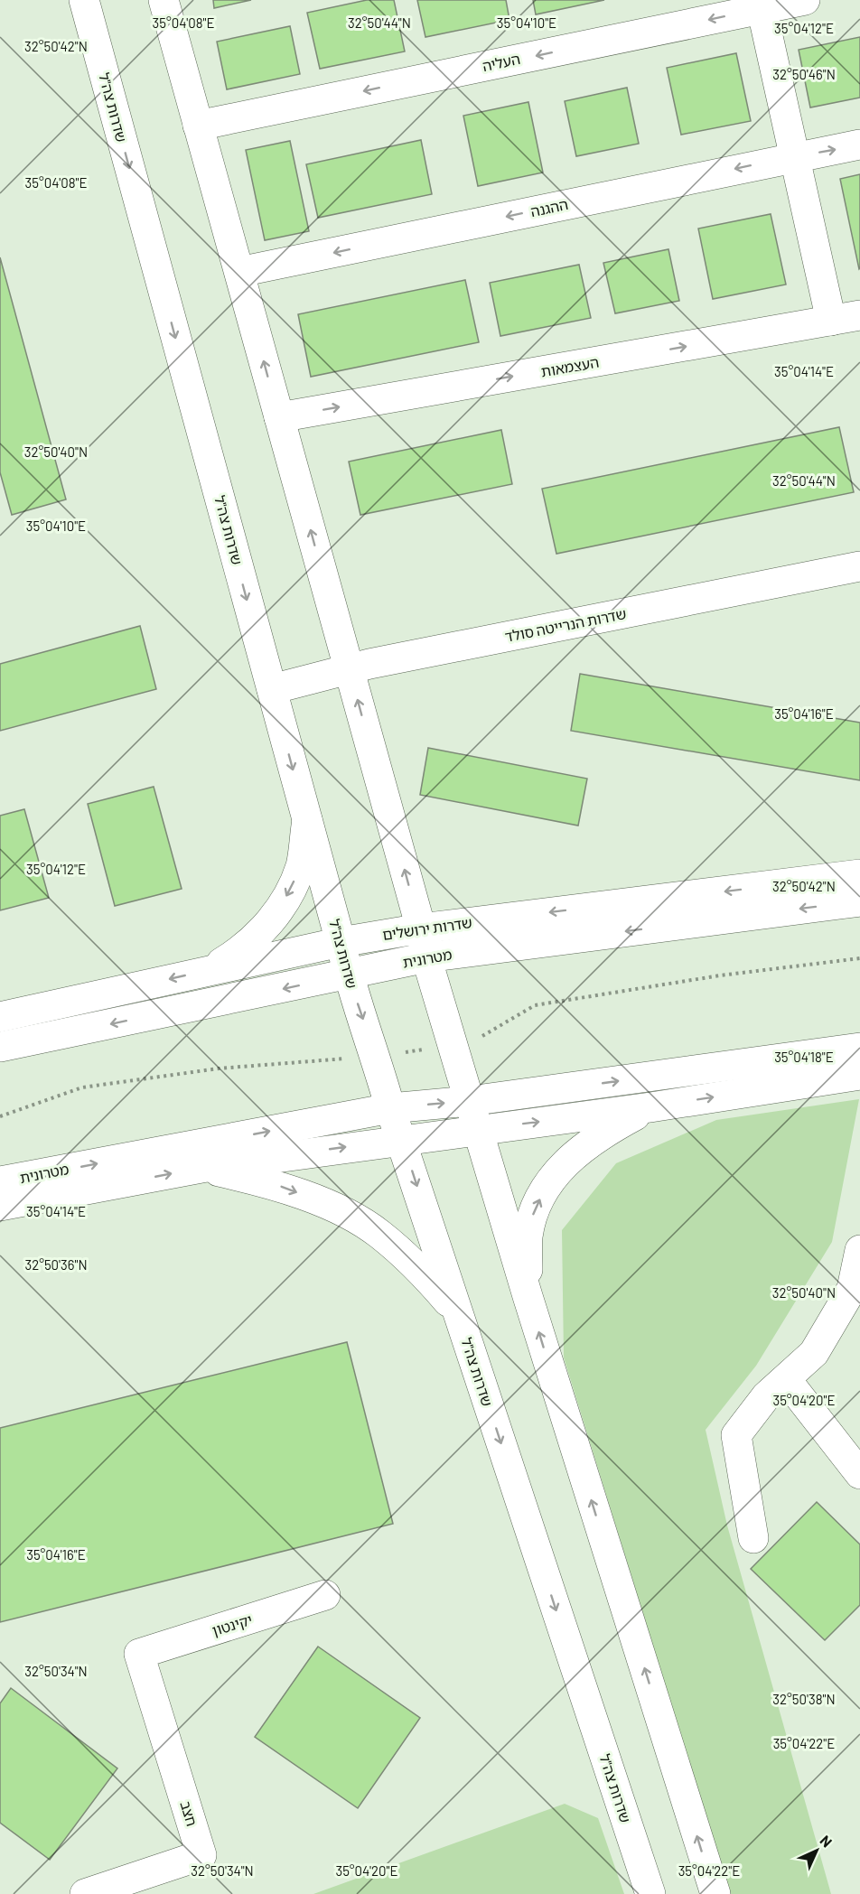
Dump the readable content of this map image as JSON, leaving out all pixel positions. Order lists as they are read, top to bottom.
{
  "streets": {
    "street": [
      "העליה",
      "שדרות צה\"ל",
      "ההגנה",
      "העצמאות",
      "שדרות הנרייטה סולד",
      "שדרות ירושלים",
      "מטרונית",
      "יקינטון",
      "חצב"
    ]
  },
  "crossings": [
    ["שדרות צה\"ל", "שדרות הנרייטה סולד"],
    ["שדרות צה\"ל", "שדרות ירושלים"],
    ["שדרות צה\"ל", "מטרונית"],
    ["יקינטון", "חצב"]
  ],
  "one_way": ["העליה", "העצמאות"],
  "north": "top right",
  "coordinates": [
    "35°04'08\"E",
    "32°50'44\"N",
    "35°04'10\"E",
    "35°04'12\"E",
    "32°50'42\"N",
    "32°50'46\"N",
    "35°04'14\"E",
    "32°50'40\"N",
    "35°04'16\"E",
    "35°04'18\"E",
    "32°50'36\"N",
    "35°04'20\"E",
    "32°50'34\"N",
    "32°50'38\"N",
    "35°04'22\"E"
  ]
}
